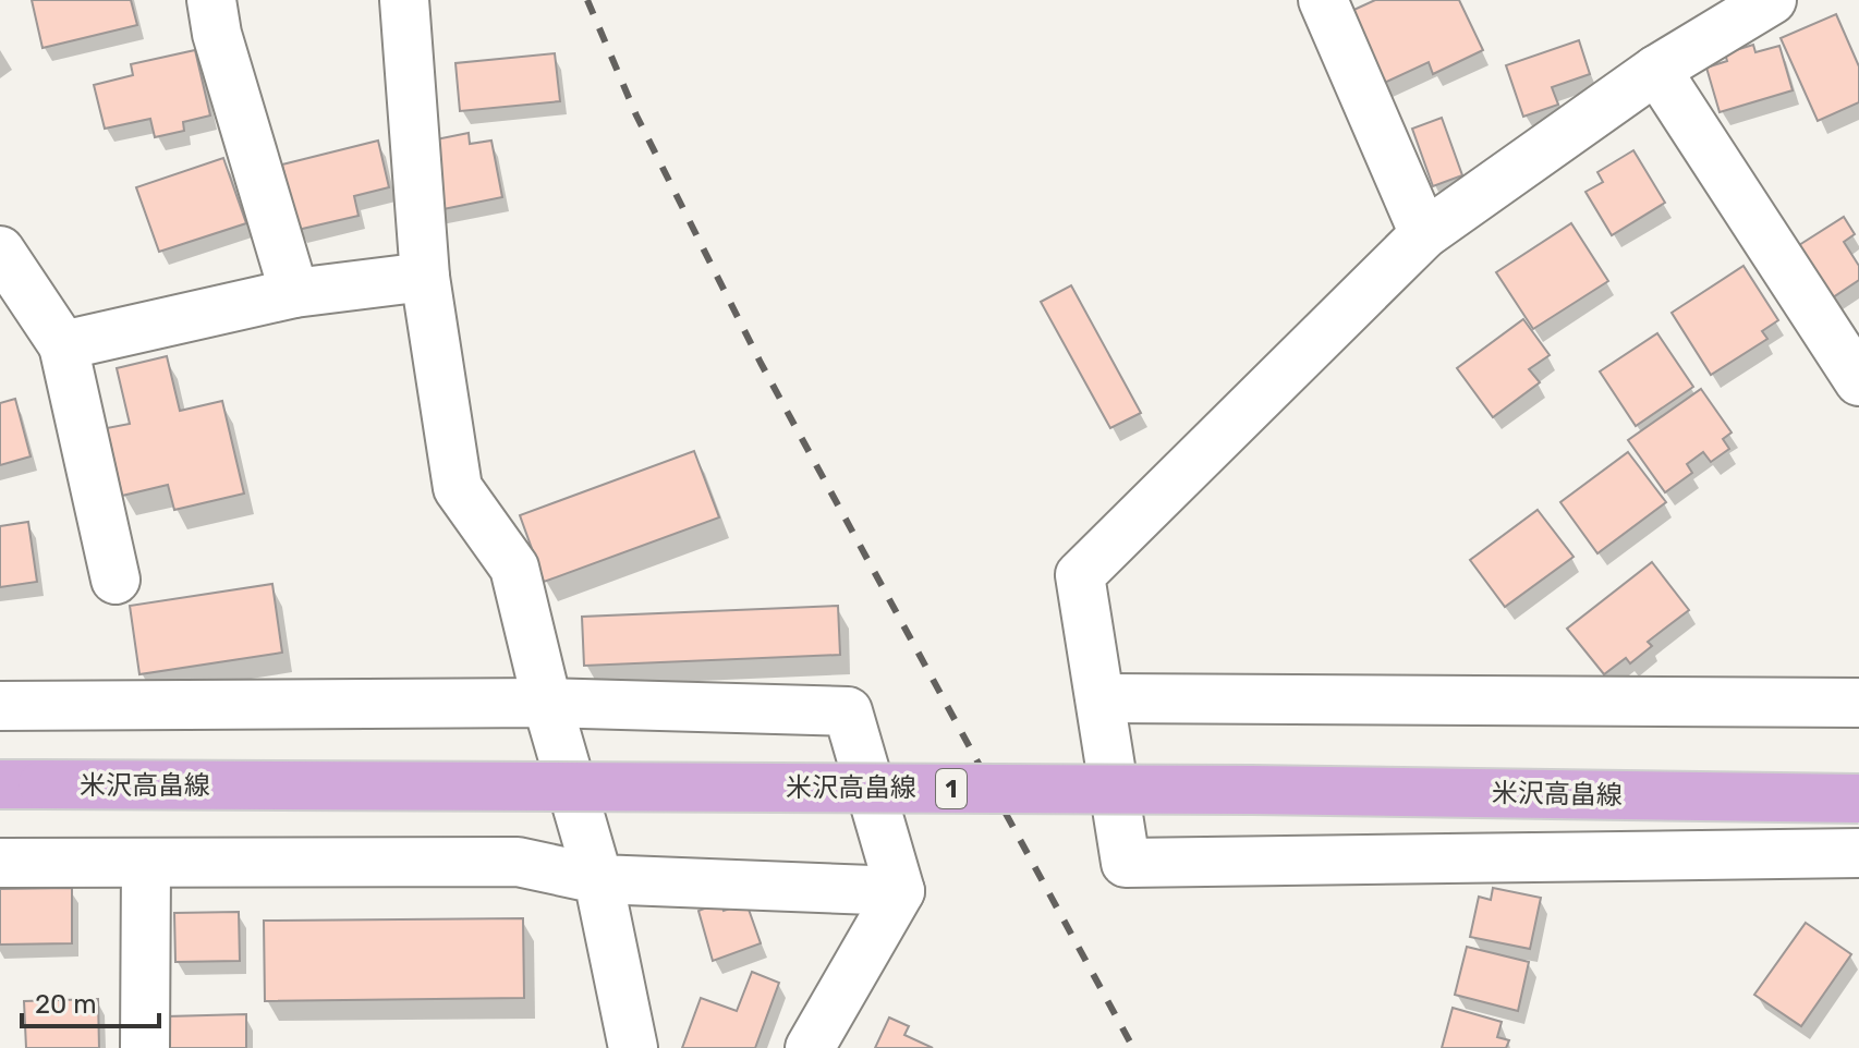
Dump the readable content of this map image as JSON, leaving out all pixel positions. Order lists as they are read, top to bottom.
{
  "streets": {
    "main road": ["米沢高畠線", "1"]
  },
  "scale_bar": "20 m"
}
